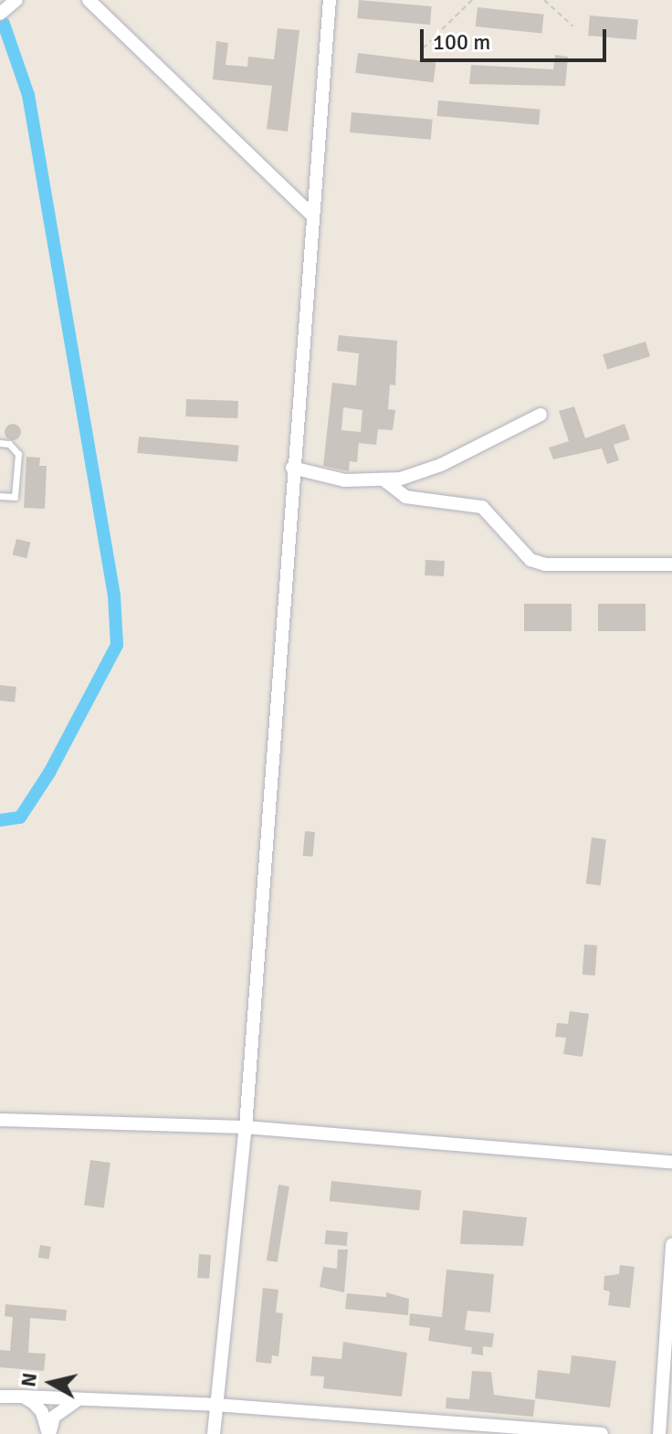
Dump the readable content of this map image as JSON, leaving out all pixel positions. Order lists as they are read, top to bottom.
{
  "scale_bar": "100 m",
  "north": "left"
}
